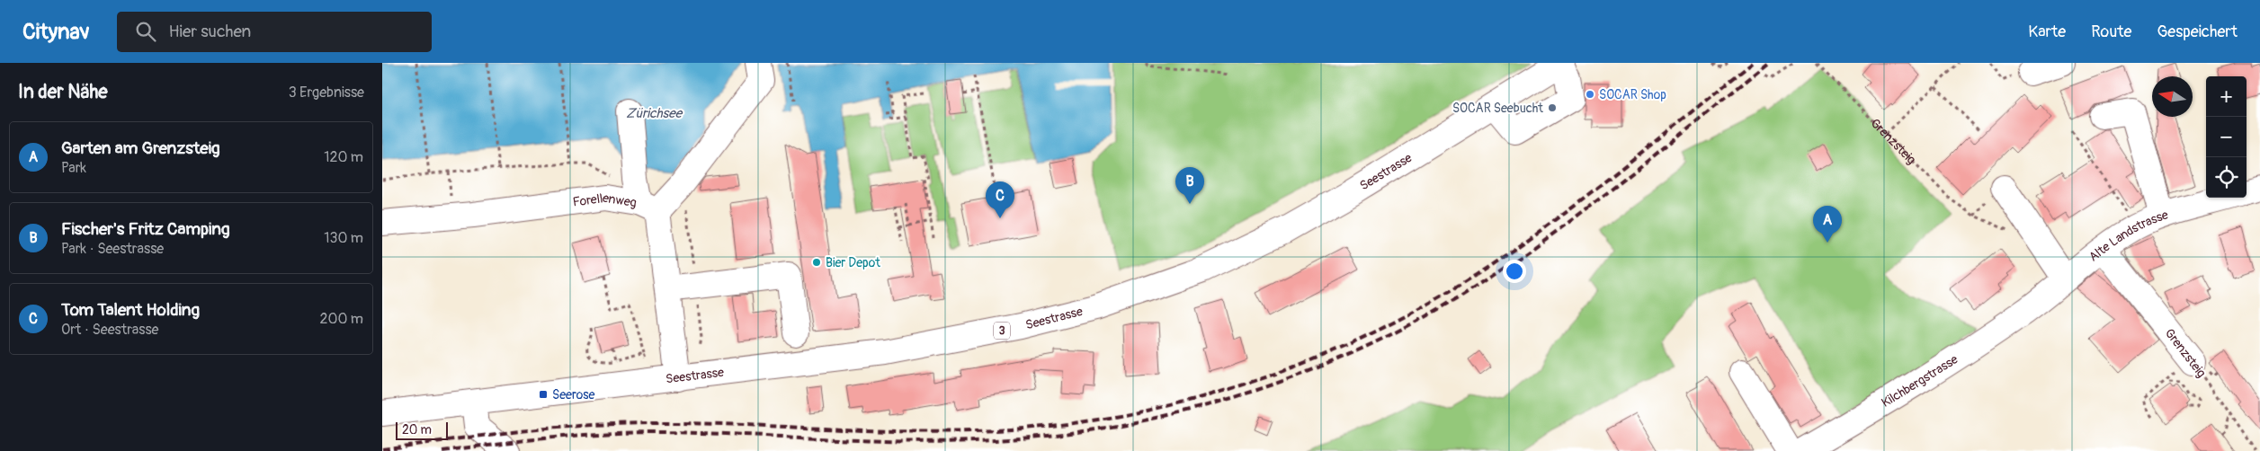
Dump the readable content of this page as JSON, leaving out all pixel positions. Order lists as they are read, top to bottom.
{
  "streets": {
    "main road": [
      "Grenzsteig",
      "Seestrasse",
      "Forellenweg",
      "Alte Landstrasse",
      "3",
      "Kilchbergstrasse"
    ]
  },
  "crossings": [
    ["Alte Landstrasse", "Kilchbergstrasse"]
  ],
  "water": ["Zürichsee"],
  "places": {
    "other": ["SOCAR Shop", "SOCAR Seebucht", "Bier Depot"],
    "transit": ["Seerose"]
  },
  "scale_bar": "20 m",
  "north": "left",
  "page": {
    "header": "Citynav",
    "search": "Hier suchen",
    "nav": ["Karte", "Route", "Gespeichert"],
    "heading": ["In der Nähe", "3 Ergebnisse"],
    "map_buttons": ["+", "−"],
    "list": [
      {
        "mark": "A",
        "name": "Garten am Grenzsteig",
        "note": "Park",
        "value": "120 m"
      },
      {
        "mark": "B",
        "name": "Fischer's Fritz Camping",
        "note": "Park · Seestrasse",
        "value": "130 m"
      },
      {
        "mark": "C",
        "name": "Tom Talent Holding",
        "note": "Ort · Seestrasse",
        "value": "200 m"
      }
    ],
    "pins": ["B", "C", "A"],
    "scale": "20 m"
  }
}
